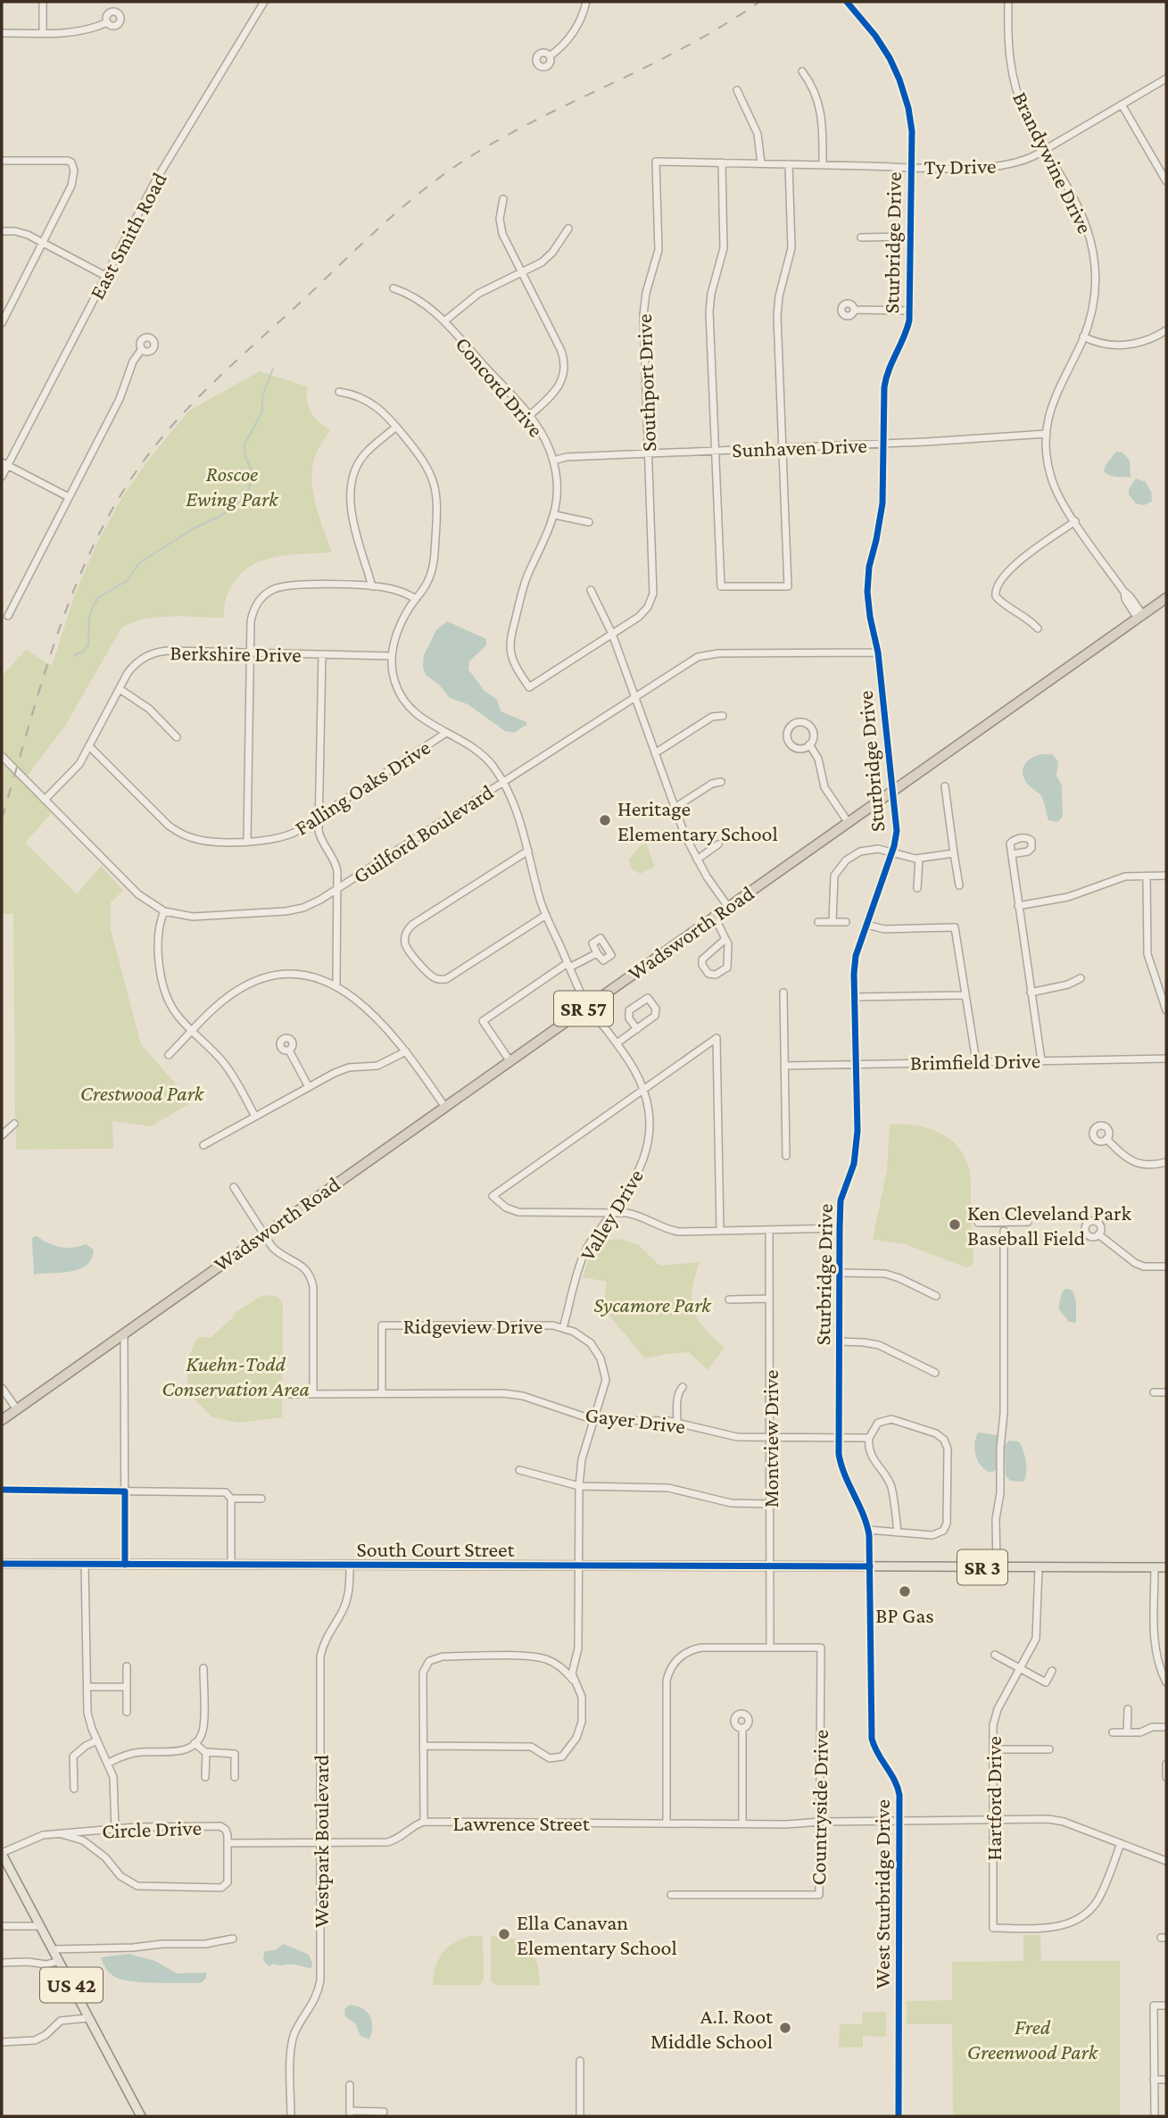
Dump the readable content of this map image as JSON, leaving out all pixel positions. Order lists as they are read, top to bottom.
{
  "streets": {
    "highway": ["Wadsworth Road", "SR 57"],
    "main road": ["South Court Street", "SR 3", "US 42"],
    "street": [
      "Brandywine Drive",
      "Ty Drive",
      "East Smith Road",
      "Sturbridge Drive",
      "Southport Drive",
      "Concord Drive",
      "Sunhaven Drive",
      "Berkshire Drive",
      "Falling Oaks Drive",
      "Guilford Boulevard",
      "Brimfield Drive",
      "Valley Drive",
      "Ridgeview Drive",
      "Gayer Drive",
      "Montview Drive",
      "Hartford Drive",
      "Countryside Drive",
      "Lawrence Street",
      "Circle Drive",
      "Westpark Boulevard",
      "West Sturbridge Drive"
    ]
  },
  "crossings": [
    ["Brandywine Drive", "Ty Drive"],
    ["Brandywine Drive", "Sunhaven Drive"],
    ["Brandywine Drive", "Wadsworth Road"],
    ["Ty Drive", "Sturbridge Drive"],
    ["Ty Drive", "Southport Drive"],
    ["Sturbridge Drive", "Sunhaven Drive"],
    ["Sturbridge Drive", "Guilford Boulevard"],
    ["Sturbridge Drive", "Wadsworth Road"],
    ["Sturbridge Drive", "Brimfield Drive"],
    ["Sturbridge Drive", "Gayer Drive"],
    ["Sturbridge Drive", "South Court Street"],
    ["Sturbridge Drive", "West Sturbridge Drive"],
    ["Southport Drive", "Concord Drive"],
    ["Southport Drive", "Sunhaven Drive"],
    ["Concord Drive", "Sunhaven Drive"],
    ["Berkshire Drive", "Falling Oaks Drive"],
    ["Berkshire Drive", "Guilford Boulevard"],
    ["Berkshire Drive", "Valley Drive"],
    ["Falling Oaks Drive", "Valley Drive"],
    ["Guilford Boulevard", "Valley Drive"],
    ["Wadsworth Road", "Valley Drive"],
    ["Valley Drive", "Ridgeview Drive"],
    ["Ridgeview Drive", "Gayer Drive"],
    ["Ridgeview Drive", "South Court Street"],
    ["Gayer Drive", "Montview Drive"],
    ["Montview Drive", "South Court Street"],
    ["Montview Drive", "Countryside Drive"],
    ["South Court Street", "SR 3"],
    ["South Court Street", "Hartford Drive"],
    ["South Court Street", "Westpark Boulevard"],
    ["South Court Street", "West Sturbridge Drive"],
    ["SR 3", "Hartford Drive"],
    ["Hartford Drive", "Lawrence Street"],
    ["Countryside Drive", "Lawrence Street"],
    ["Lawrence Street", "Circle Drive"],
    ["Lawrence Street", "Westpark Boulevard"],
    ["Lawrence Street", "West Sturbridge Drive"],
    ["Circle Drive", "US 42"]
  ],
  "parks": [
    "Roscoe Ewing Park",
    "Crestwood Park",
    "Sycamore Park",
    "Kuehn-Todd Conservation Area",
    "Fred Greenwood Park"
  ],
  "places": [
    "Heritage Elementary School",
    "Ken Cleveland Park Baseball Field",
    "BP Gas",
    "Ella Canavan Elementary School",
    "A.I. Root Middle School"
  ]
}
